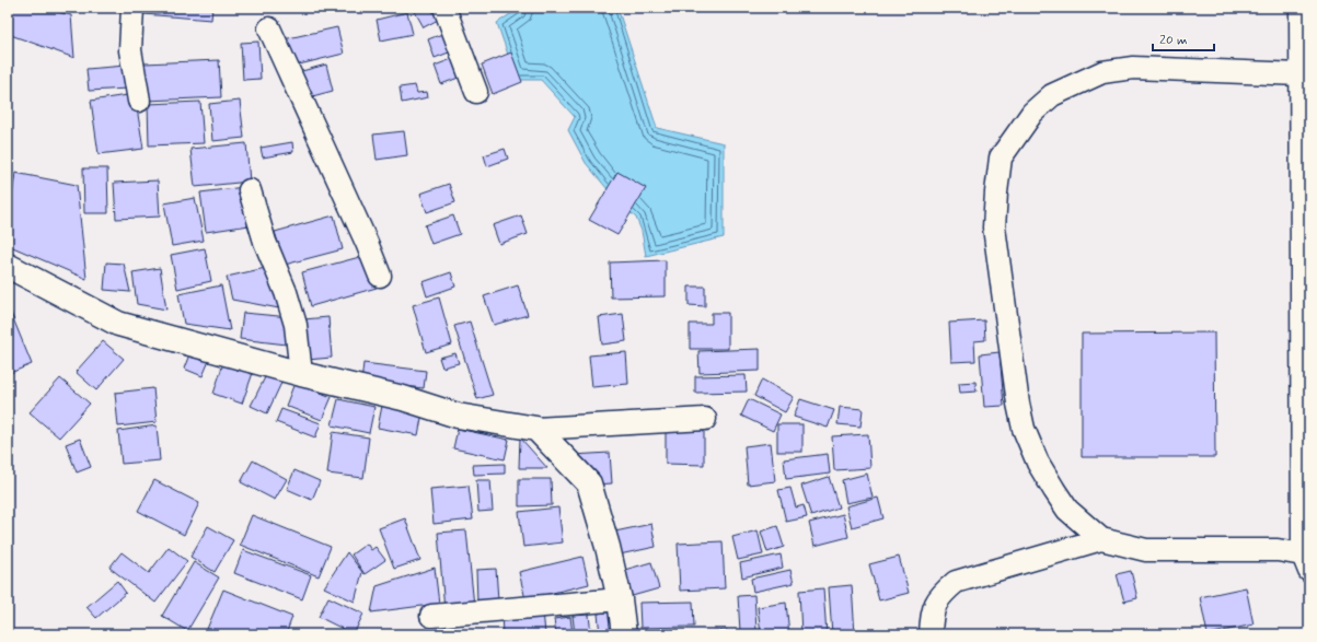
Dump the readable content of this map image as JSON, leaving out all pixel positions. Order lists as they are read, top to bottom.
{
  "scale_bar": "20 m"
}
